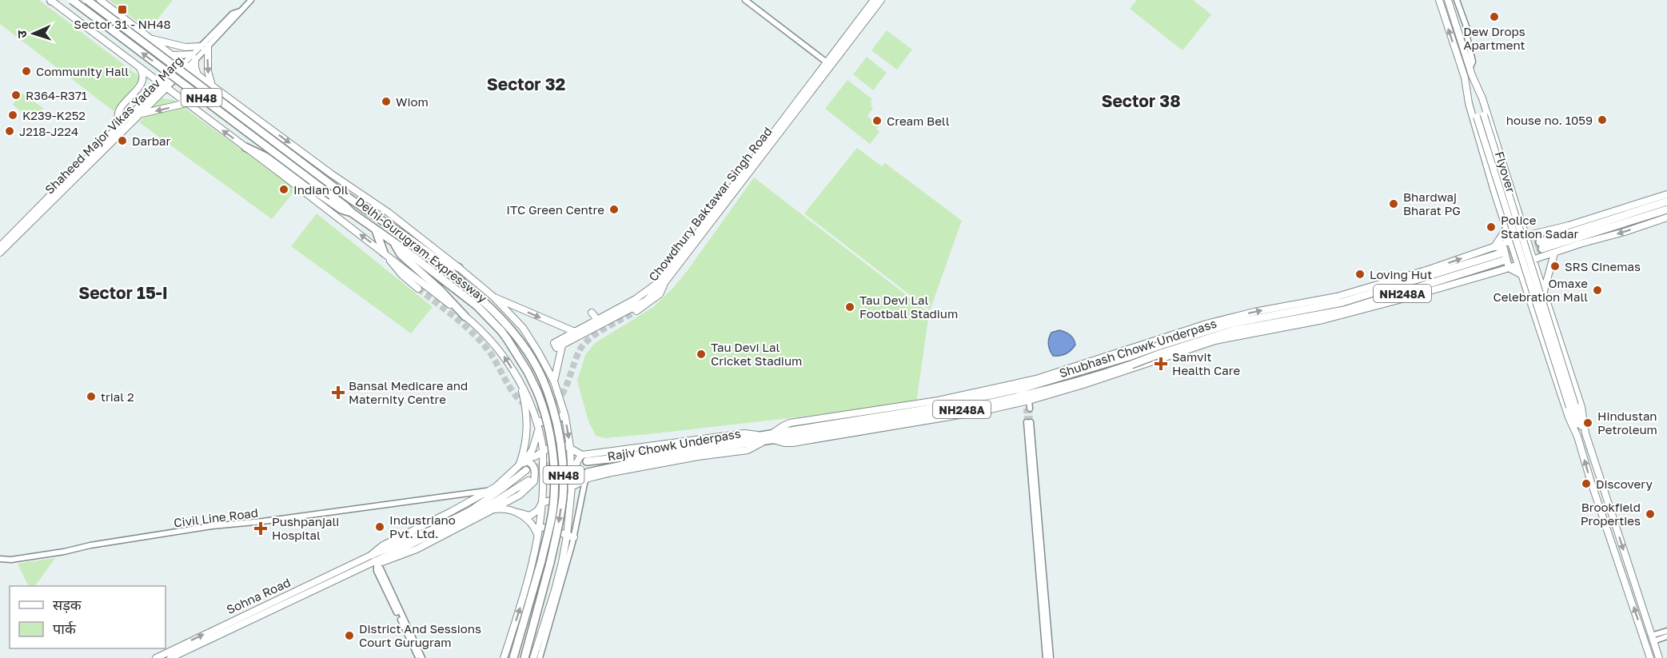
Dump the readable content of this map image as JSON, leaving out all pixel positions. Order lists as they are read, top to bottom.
{
  "streets": {
    "highway": [
      "NH48",
      "Delhi-Gurugram Expressway",
      "NH248A",
      "Shubhash Chowk Underpass",
      "Rajiv Chowk Underpass"
    ],
    "main road": [
      "Shaheed Major Vikas Yadav Marg",
      "Flyover",
      "Chowdhury Baktawar Singh Road",
      "Sohna Road"
    ],
    "street": ["Civil Line Road"]
  },
  "crossings": [
    ["NH248A", "Shubhash Chowk Underpass"],
    ["NH248A", "Rajiv Chowk Underpass"]
  ],
  "districts": ["Sector 32", "Sector 38", "Sector 15-I"],
  "places": {
    "transit": ["Sector 31 - NH48"],
    "other": [
      "Dew Drops Apartment",
      "Community Hall",
      "R364-R371",
      "Wiom",
      "K239-K252",
      "house no. 1059",
      "Cream Bell",
      "J218-J224",
      "Darbar",
      "Indian Oil",
      "Bhardwaj Bharat PG",
      "ITC Green Centre",
      "Police Station Sadar",
      "SRS Cinemas",
      "Loving Hut",
      "Omaxe Celebration Mall",
      "Tau Devi Lal Football Stadium",
      "Tau Devi Lal Cricket Stadium",
      "trial 2",
      "Hindustan Petroleum",
      "Discovery",
      "Brookfield Properties",
      "Industriano Pvt. Ltd.",
      "District And Sessions Court Gurugram"
    ],
    "health": ["Samvit Health Care", "Bansal Medicare and Maternity Centre", "Pushpanjali Hospital"]
  },
  "legend": ["सड़क", "पार्क"],
  "north": "left"
}
